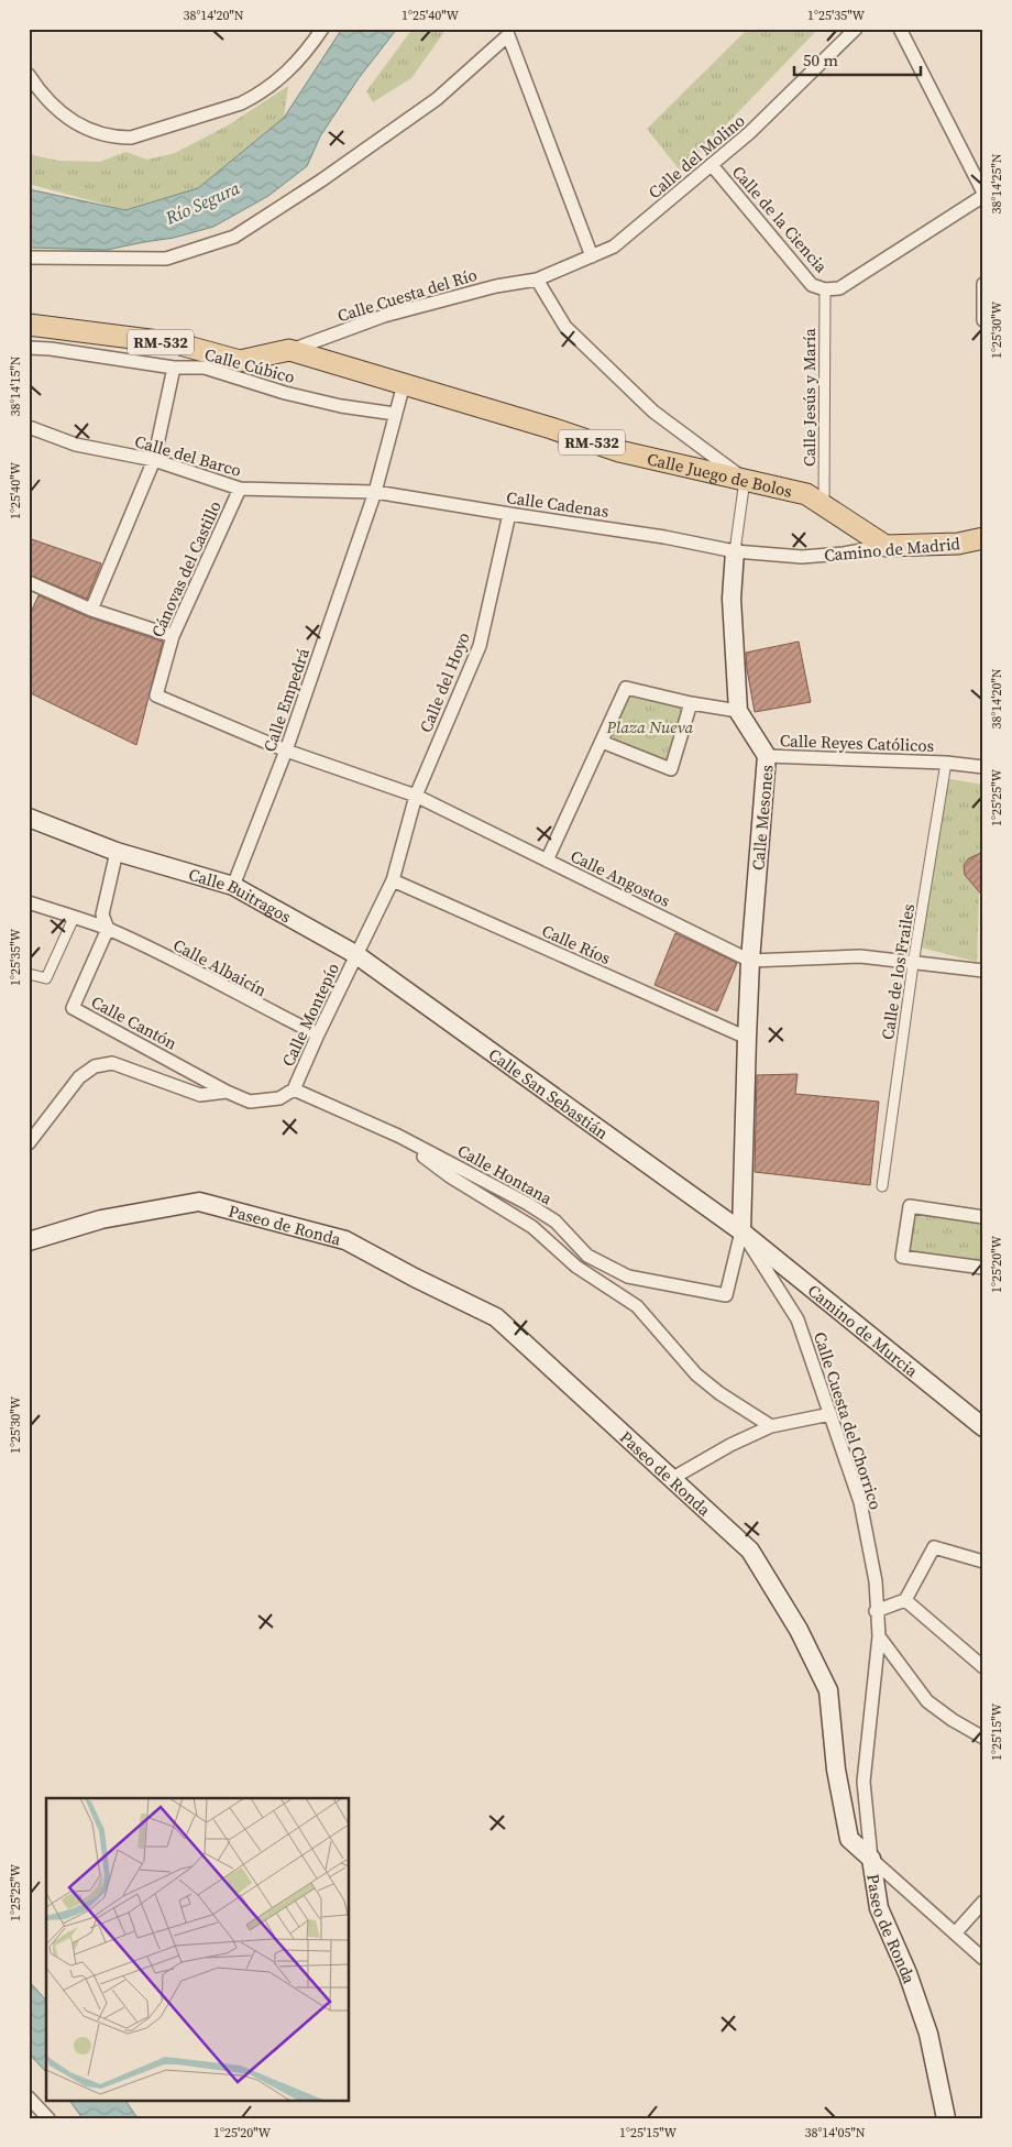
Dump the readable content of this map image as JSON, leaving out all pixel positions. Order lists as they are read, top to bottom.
{
  "streets": {
    "main road": [
      "RM-532",
      "Calle Juego de Bolos",
      "Camino de Madrid",
      "Calle Mesones",
      "Calle Buitragos",
      "Calle San Sebastián",
      "Paseo de Ronda",
      "Camino de Murcia"
    ],
    "street": [
      "Calle del Molino",
      "Calle de la Ciencia",
      "Calle Cuesta del Río",
      "Calle Cúbico",
      "Calle Jesús y María",
      "Calle del Barco",
      "Calle Cadenas",
      "Cánovas del Castillo",
      "Calle del Hoyo",
      "Calle Empedrá",
      "Calle Reyes Católicos",
      "Calle Angostos",
      "Calle Ríos",
      "Calle Albaicín",
      "Calle de los Frailes",
      "Calle Montepío",
      "Calle Cantón",
      "Calle Hontana",
      "Calle Cuesta del Chorrico"
    ]
  },
  "crossings": [
    ["Calle del Molino", "Calle de la Ciencia"],
    ["Calle del Molino", "Calle Cuesta del Río"],
    ["Calle de la Ciencia", "Calle Jesús y María"],
    ["Calle Cuesta del Río", "RM-532"],
    ["Calle Cuesta del Río", "Calle Juego de Bolos"],
    ["RM-532", "Calle Juego de Bolos"],
    ["Calle Cúbico", "Calle Empedrá"],
    ["Calle Jesús y María", "Calle Juego de Bolos"],
    ["Calle del Barco", "Calle Cadenas"],
    ["Calle del Barco", "Cánovas del Castillo"],
    ["Calle del Barco", "Calle Empedrá"],
    ["Calle Juego de Bolos", "Camino de Madrid"],
    ["Calle Juego de Bolos", "Calle Empedrá"],
    ["Calle Cadenas", "Camino de Madrid"],
    ["Calle Cadenas", "Calle del Hoyo"],
    ["Calle Cadenas", "Calle Empedrá"],
    ["Calle Cadenas", "Calle Mesones"],
    ["Camino de Madrid", "Calle Mesones"],
    ["Cánovas del Castillo", "Calle Angostos"],
    ["Calle del Hoyo", "Calle Angostos"],
    ["Calle del Hoyo", "Calle Ríos"],
    ["Calle del Hoyo", "Calle Montepío"],
    ["Calle Empedrá", "Calle Angostos"],
    ["Calle Empedrá", "Calle Buitragos"],
    ["Calle Reyes Católicos", "Calle Mesones"],
    ["Calle Reyes Católicos", "Calle de los Frailes"],
    ["Calle Mesones", "Calle Angostos"],
    ["Calle Mesones", "Calle Ríos"],
    ["Calle Mesones", "Calle San Sebastián"],
    ["Calle Mesones", "Calle Hontana"],
    ["Calle Mesones", "Camino de Murcia"],
    ["Calle Mesones", "Calle Cuesta del Chorrico"],
    ["Calle Buitragos", "Calle Montepío"],
    ["Calle Buitragos", "Calle San Sebastián"],
    ["Calle Ríos", "Calle Montepío"],
    ["Calle Albaicín", "Calle Montepío"],
    ["Calle Albaicín", "Calle Cantón"],
    ["Calle Montepío", "Calle San Sebastián"],
    ["Calle Montepío", "Calle Hontana"],
    ["Calle San Sebastián", "Calle Hontana"],
    ["Calle San Sebastián", "Camino de Murcia"],
    ["Calle San Sebastián", "Calle Cuesta del Chorrico"],
    ["Calle Hontana", "Camino de Murcia"],
    ["Calle Hontana", "Calle Cuesta del Chorrico"],
    ["Paseo de Ronda", "Calle Cuesta del Chorrico"],
    ["Camino de Murcia", "Calle Cuesta del Chorrico"]
  ],
  "water": ["Río Segura"],
  "parks": ["Plaza Nueva"],
  "scale_bar": "50 m",
  "coordinates": [
    "38°14'20\"N",
    "1°25'40\"W",
    "1°25'35\"W",
    "38°14'25\"N",
    "1°25'30\"W",
    "38°14'15\"N",
    "1°25'25\"W",
    "1°25'20\"W",
    "1°25'15\"W",
    "38°14'05\"N"
  ]
}
